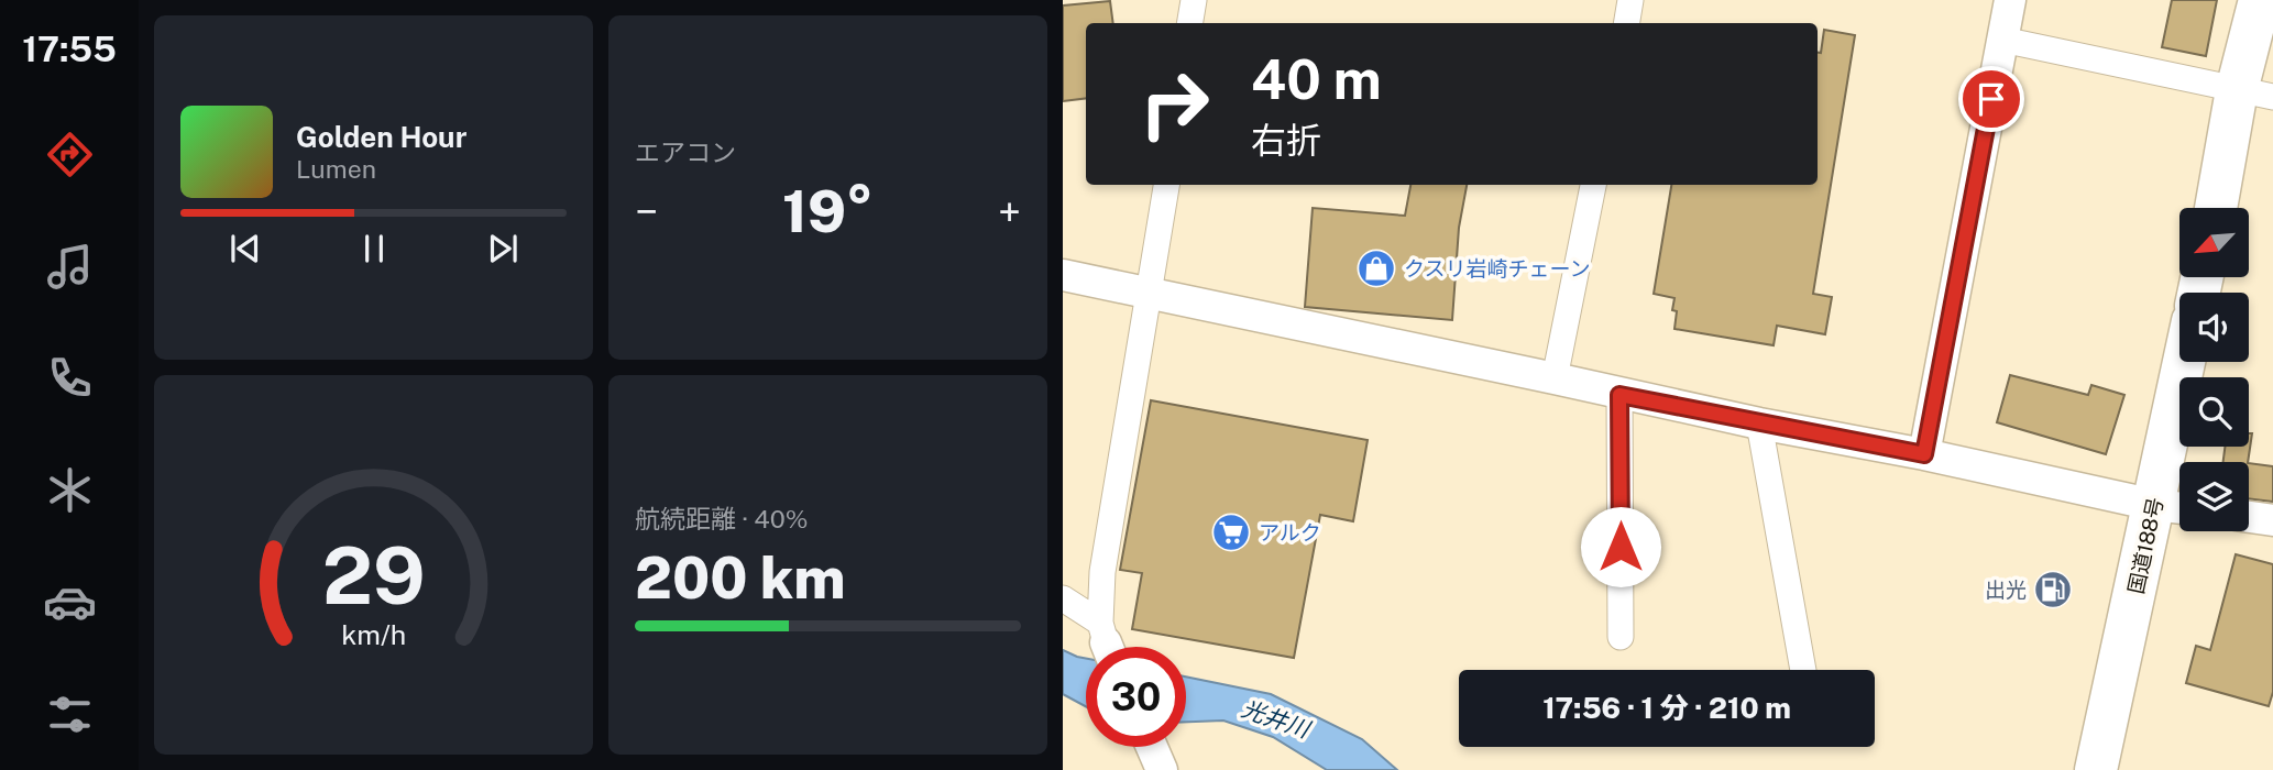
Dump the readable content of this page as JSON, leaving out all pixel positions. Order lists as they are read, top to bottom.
{
  "streets": {
    "highway": ["国道188号"]
  },
  "water": ["光井川"],
  "places": {
    "shop": ["クスリ岩崎チェーン"],
    "supermarket": ["アルク"],
    "fuel station": ["出光"]
  },
  "north": "bottom left",
  "page": {
    "tabs": "17:55",
    "tile": [
      "エアコン",
      ["航続距離 · 40%", "200 km"]
    ],
    "turn": ["40 m", "右折"],
    "song": ["Golden Hour", "Lumen"],
    "heat": ["−", "19°", "+"],
    "limit": "30",
    "trip": "17:56 · 1 分 · 210 m",
    "gauge": ["29", "km/h"]
  }
}
